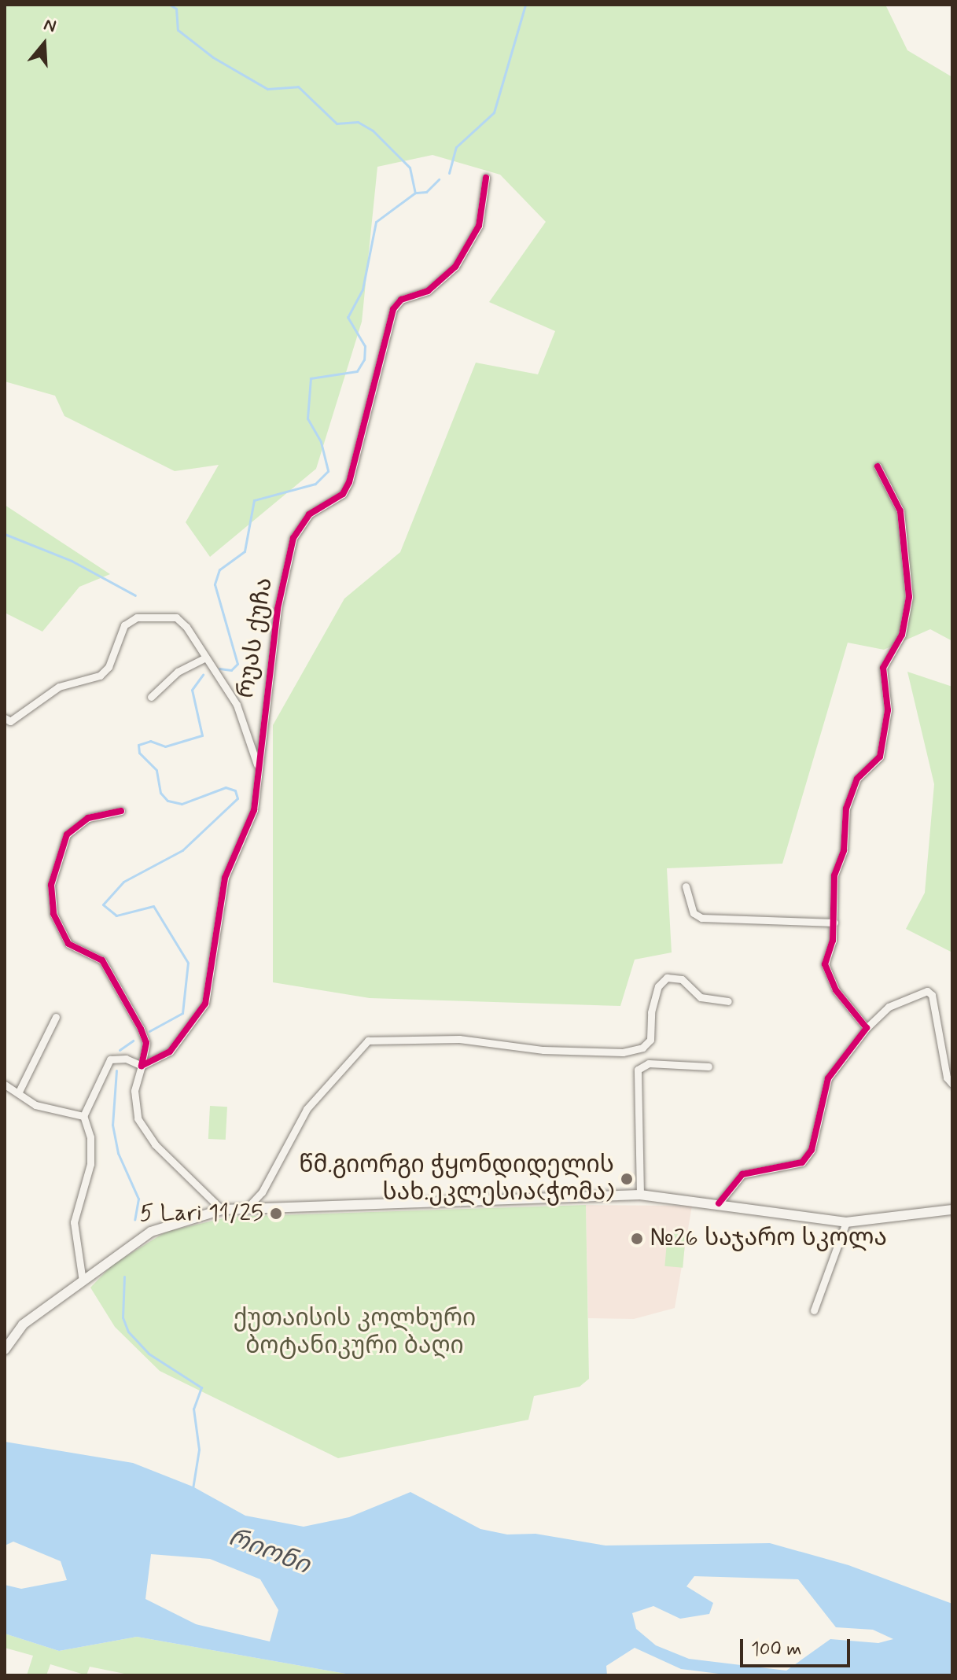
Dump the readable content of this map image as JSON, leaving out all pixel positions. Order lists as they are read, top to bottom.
{
  "streets": {
    "street": ["რუას ქუჩა"]
  },
  "water": ["რიონი"],
  "parks": ["ქუთაისის კოლხური ბოტანიკური ბაღი"],
  "places": ["წმ.გიორგი ჭყონდიდელის სახ.ეკლესია(ჭომა)", "5 Lari 11/25", "№26 საჯარო სკოლა"],
  "scale_bar": "100 m",
  "north": "top"
}
